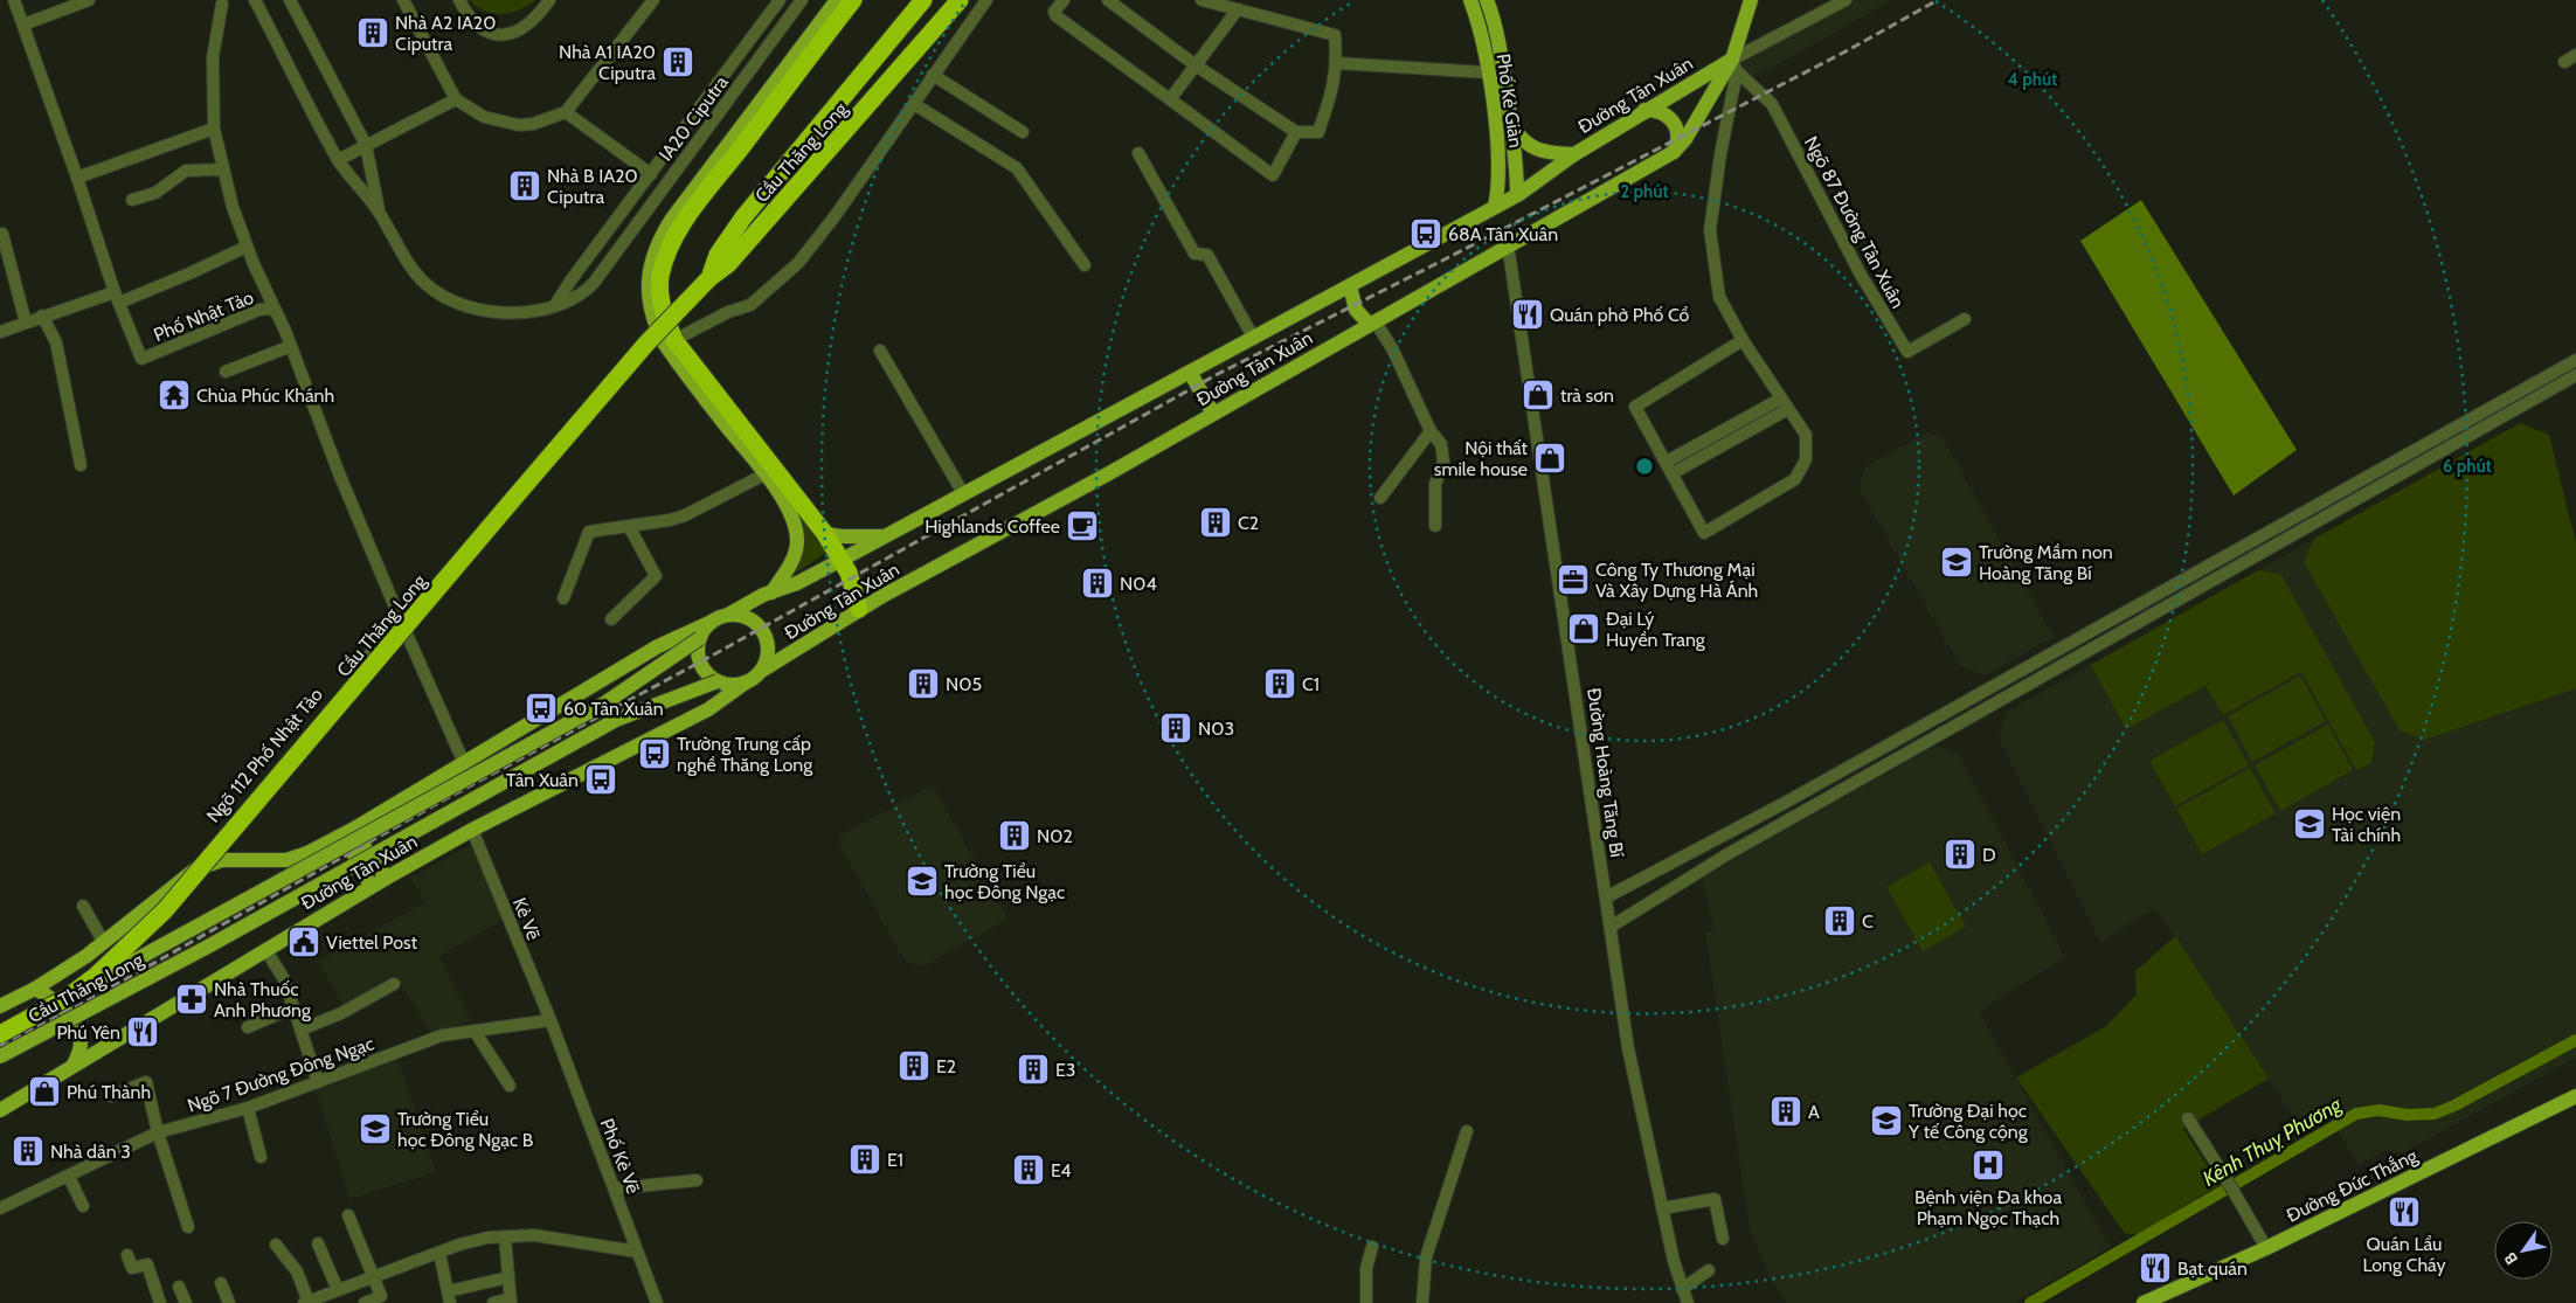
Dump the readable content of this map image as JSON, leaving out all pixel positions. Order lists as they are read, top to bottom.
{
  "streets": {
    "highway": ["Cầu Thăng Long"],
    "main road": ["Đường Tân Xuân", "Phố Kẻ Giàn", "Đường Đức Thắng"],
    "street": [
      "IA20 Ciputra",
      "Ngõ 87 Đường Tân Xuân",
      "Phố Nhật Tảo",
      "Ngõ 112 Phố Nhật Tảo",
      "Đường Hoàng Tăng Bí",
      "Kẻ Vẽ",
      "Ngõ 7 Đường Đông Ngạc",
      "Phố Kẻ Vẽ"
    ]
  },
  "crossings": [
    ["Đường Tân Xuân", "Phố Kẻ Giàn"],
    ["Đường Tân Xuân", "Cầu Thăng Long"],
    ["Đường Tân Xuân", "Ngõ 87 Đường Tân Xuân"],
    ["Đường Tân Xuân", "Đường Hoàng Tăng Bí"],
    ["Đường Tân Xuân", "Kẻ Vẽ"],
    ["Phố Nhật Tảo", "Ngõ 112 Phố Nhật Tảo"],
    ["Kẻ Vẽ", "Ngõ 7 Đường Đông Ngạc"],
    ["Kẻ Vẽ", "Phố Kẻ Vẽ"],
    ["Ngõ 7 Đường Đông Ngạc", "Phố Kẻ Vẽ"]
  ],
  "water": ["Kênh Thuỵ Phương"],
  "places": {
    "building": [
      "Nhà A2 IA20 Ciputra",
      "Nhà A1 IA20 Ciputra",
      "Nhà B IA20 Ciputra",
      "C2",
      "N04",
      "N05",
      "C1",
      "N03",
      "N02",
      "D",
      "C",
      "E2",
      "E3",
      "A",
      "Nhà dân 3",
      "E1",
      "E4"
    ],
    "bus stop": [
      "68A Tân Xuân",
      "60 Tân Xuân",
      "Trường Trung cấp nghề Thăng Long",
      "Tân Xuân"
    ],
    "restaurant": [
      "Quán phở Phố Cổ",
      "Phú Yên",
      "Quán Lẩu Long Cháy",
      "Bạt quán"
    ],
    "temple": ["Chùa Phúc Khánh"],
    "shop": [
      "trà sơn",
      "Nội thất smile house",
      "Đại Lý Huyền Trang",
      "Phú Thành"
    ],
    "cafe": ["Highlands Coffee"],
    "school or university": [
      "Trường Mầm non Hoàng Tăng Bí",
      "Học viện Tài chính",
      "Trường Tiểu học Đông Ngạc",
      "Trường Đại học Y tế Công cộng",
      "Trường Tiểu học Đông Ngạc B"
    ],
    "office": ["Công Ty Thương Mại Và Xây Dựng Hà Ánh"],
    "public building": ["Viettel Post"],
    "pharmacy": ["Nhà Thuốc Anh Phương"],
    "hospital": ["Bệnh viện Đa khoa Phạm Ngọc Thạch"]
  },
  "north": "bottom left",
  "rings": ["4 phút", "2 phút", "6 phút"]
}
